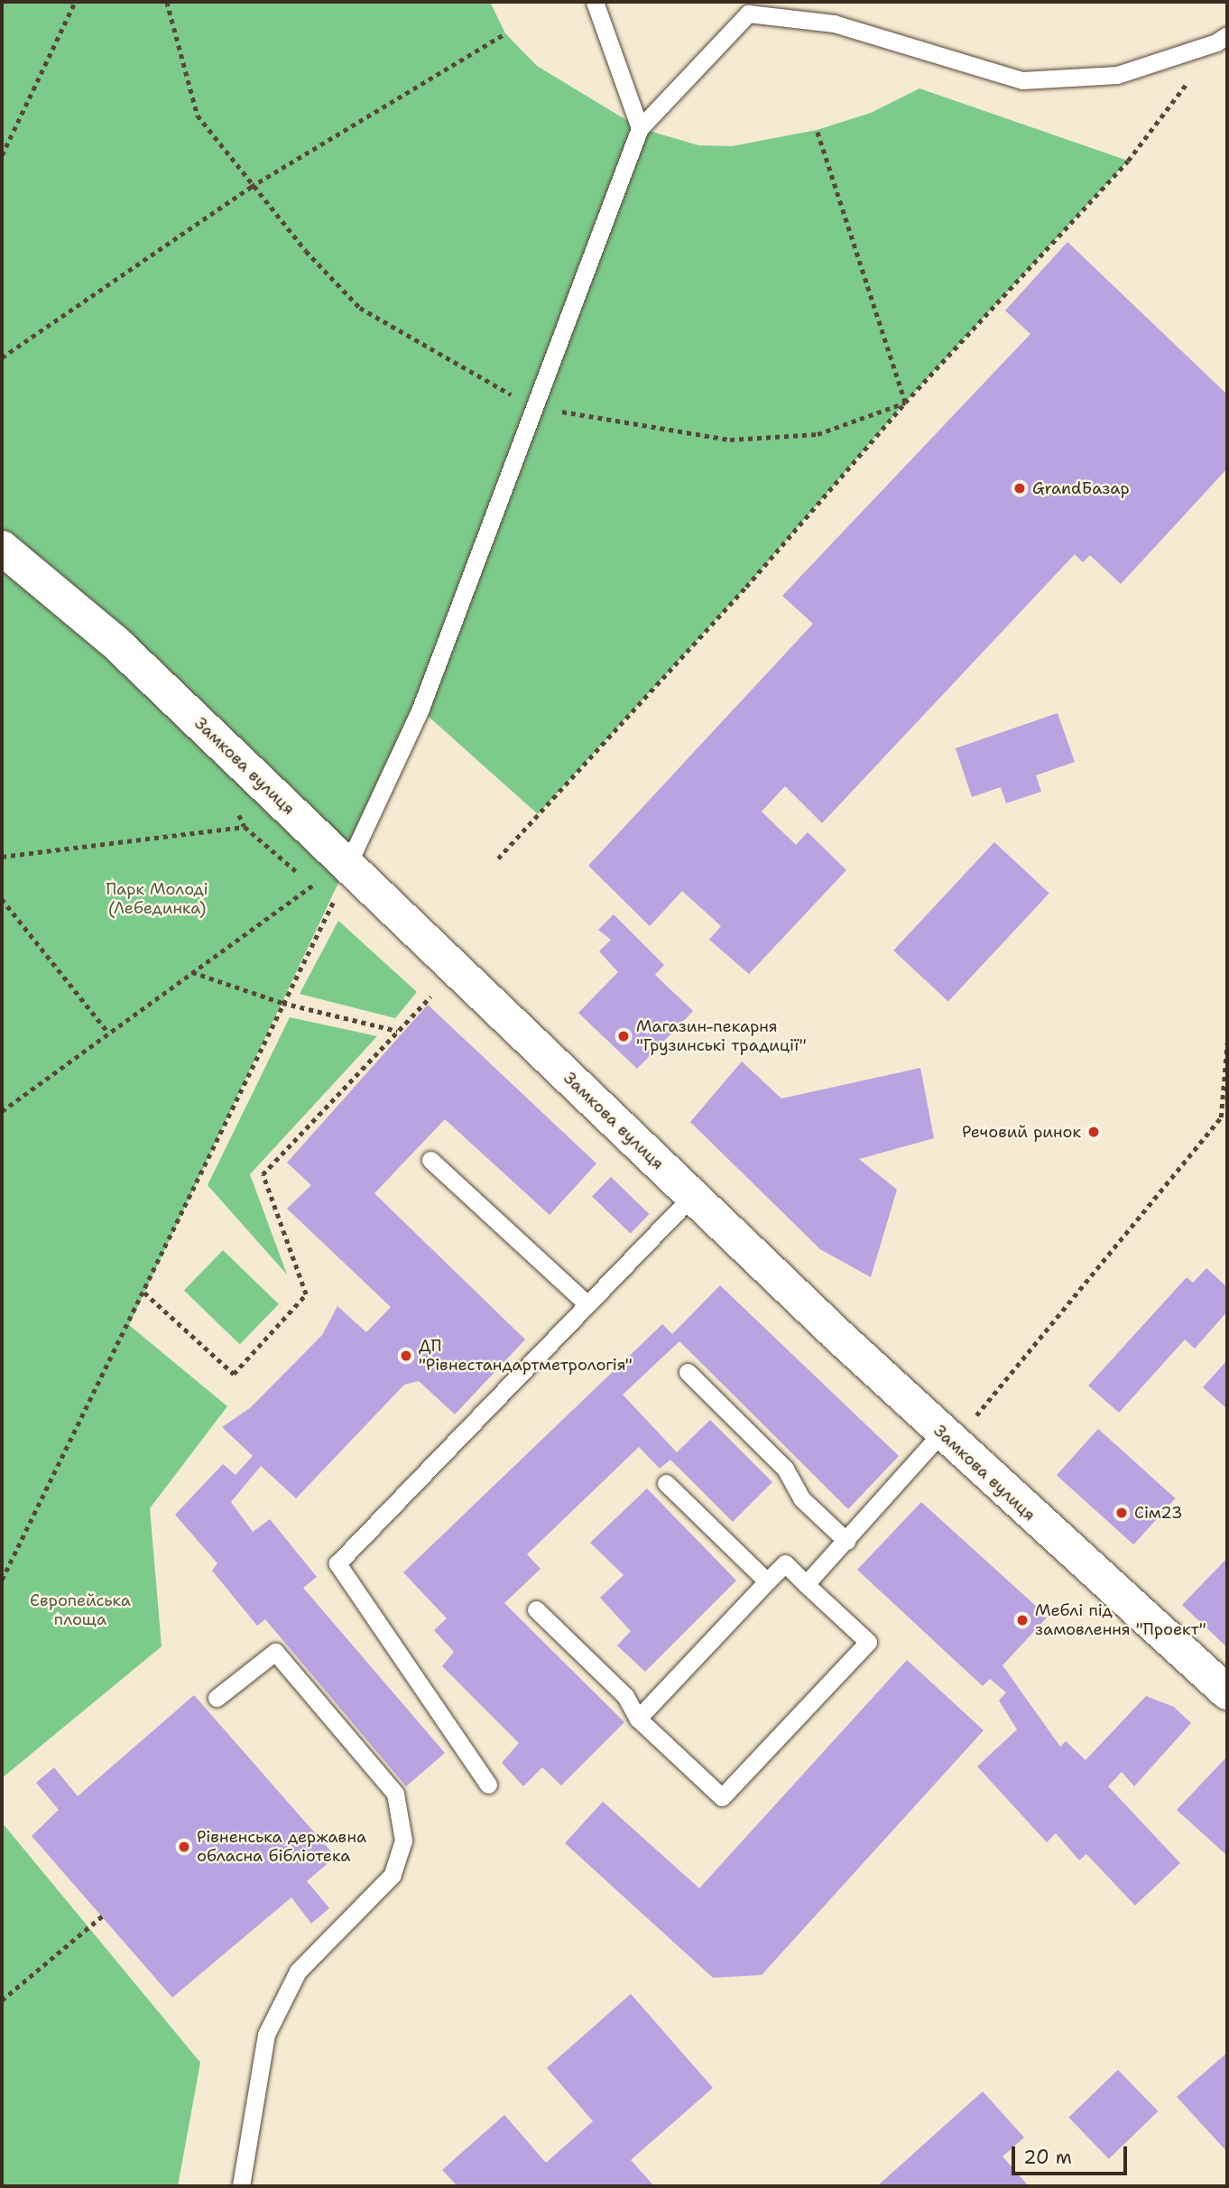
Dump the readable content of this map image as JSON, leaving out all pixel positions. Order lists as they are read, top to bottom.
{
  "streets": {
    "street": ["Замкова вулиця"]
  },
  "parks": ["Парк Молоді (Лебединка)", "Європейська площа"],
  "places": [
    "GrandБазар",
    "Магазин-пекарня \"Грузинські традиції\"",
    "Речовий ринок",
    "ДП \"Рівнестандартметрологія\"",
    "Сім23",
    "Меблі під замовлення \"Проект\"",
    "Рівненська державна обласна бібліотека"
  ],
  "scale_bar": "20 m"
}
